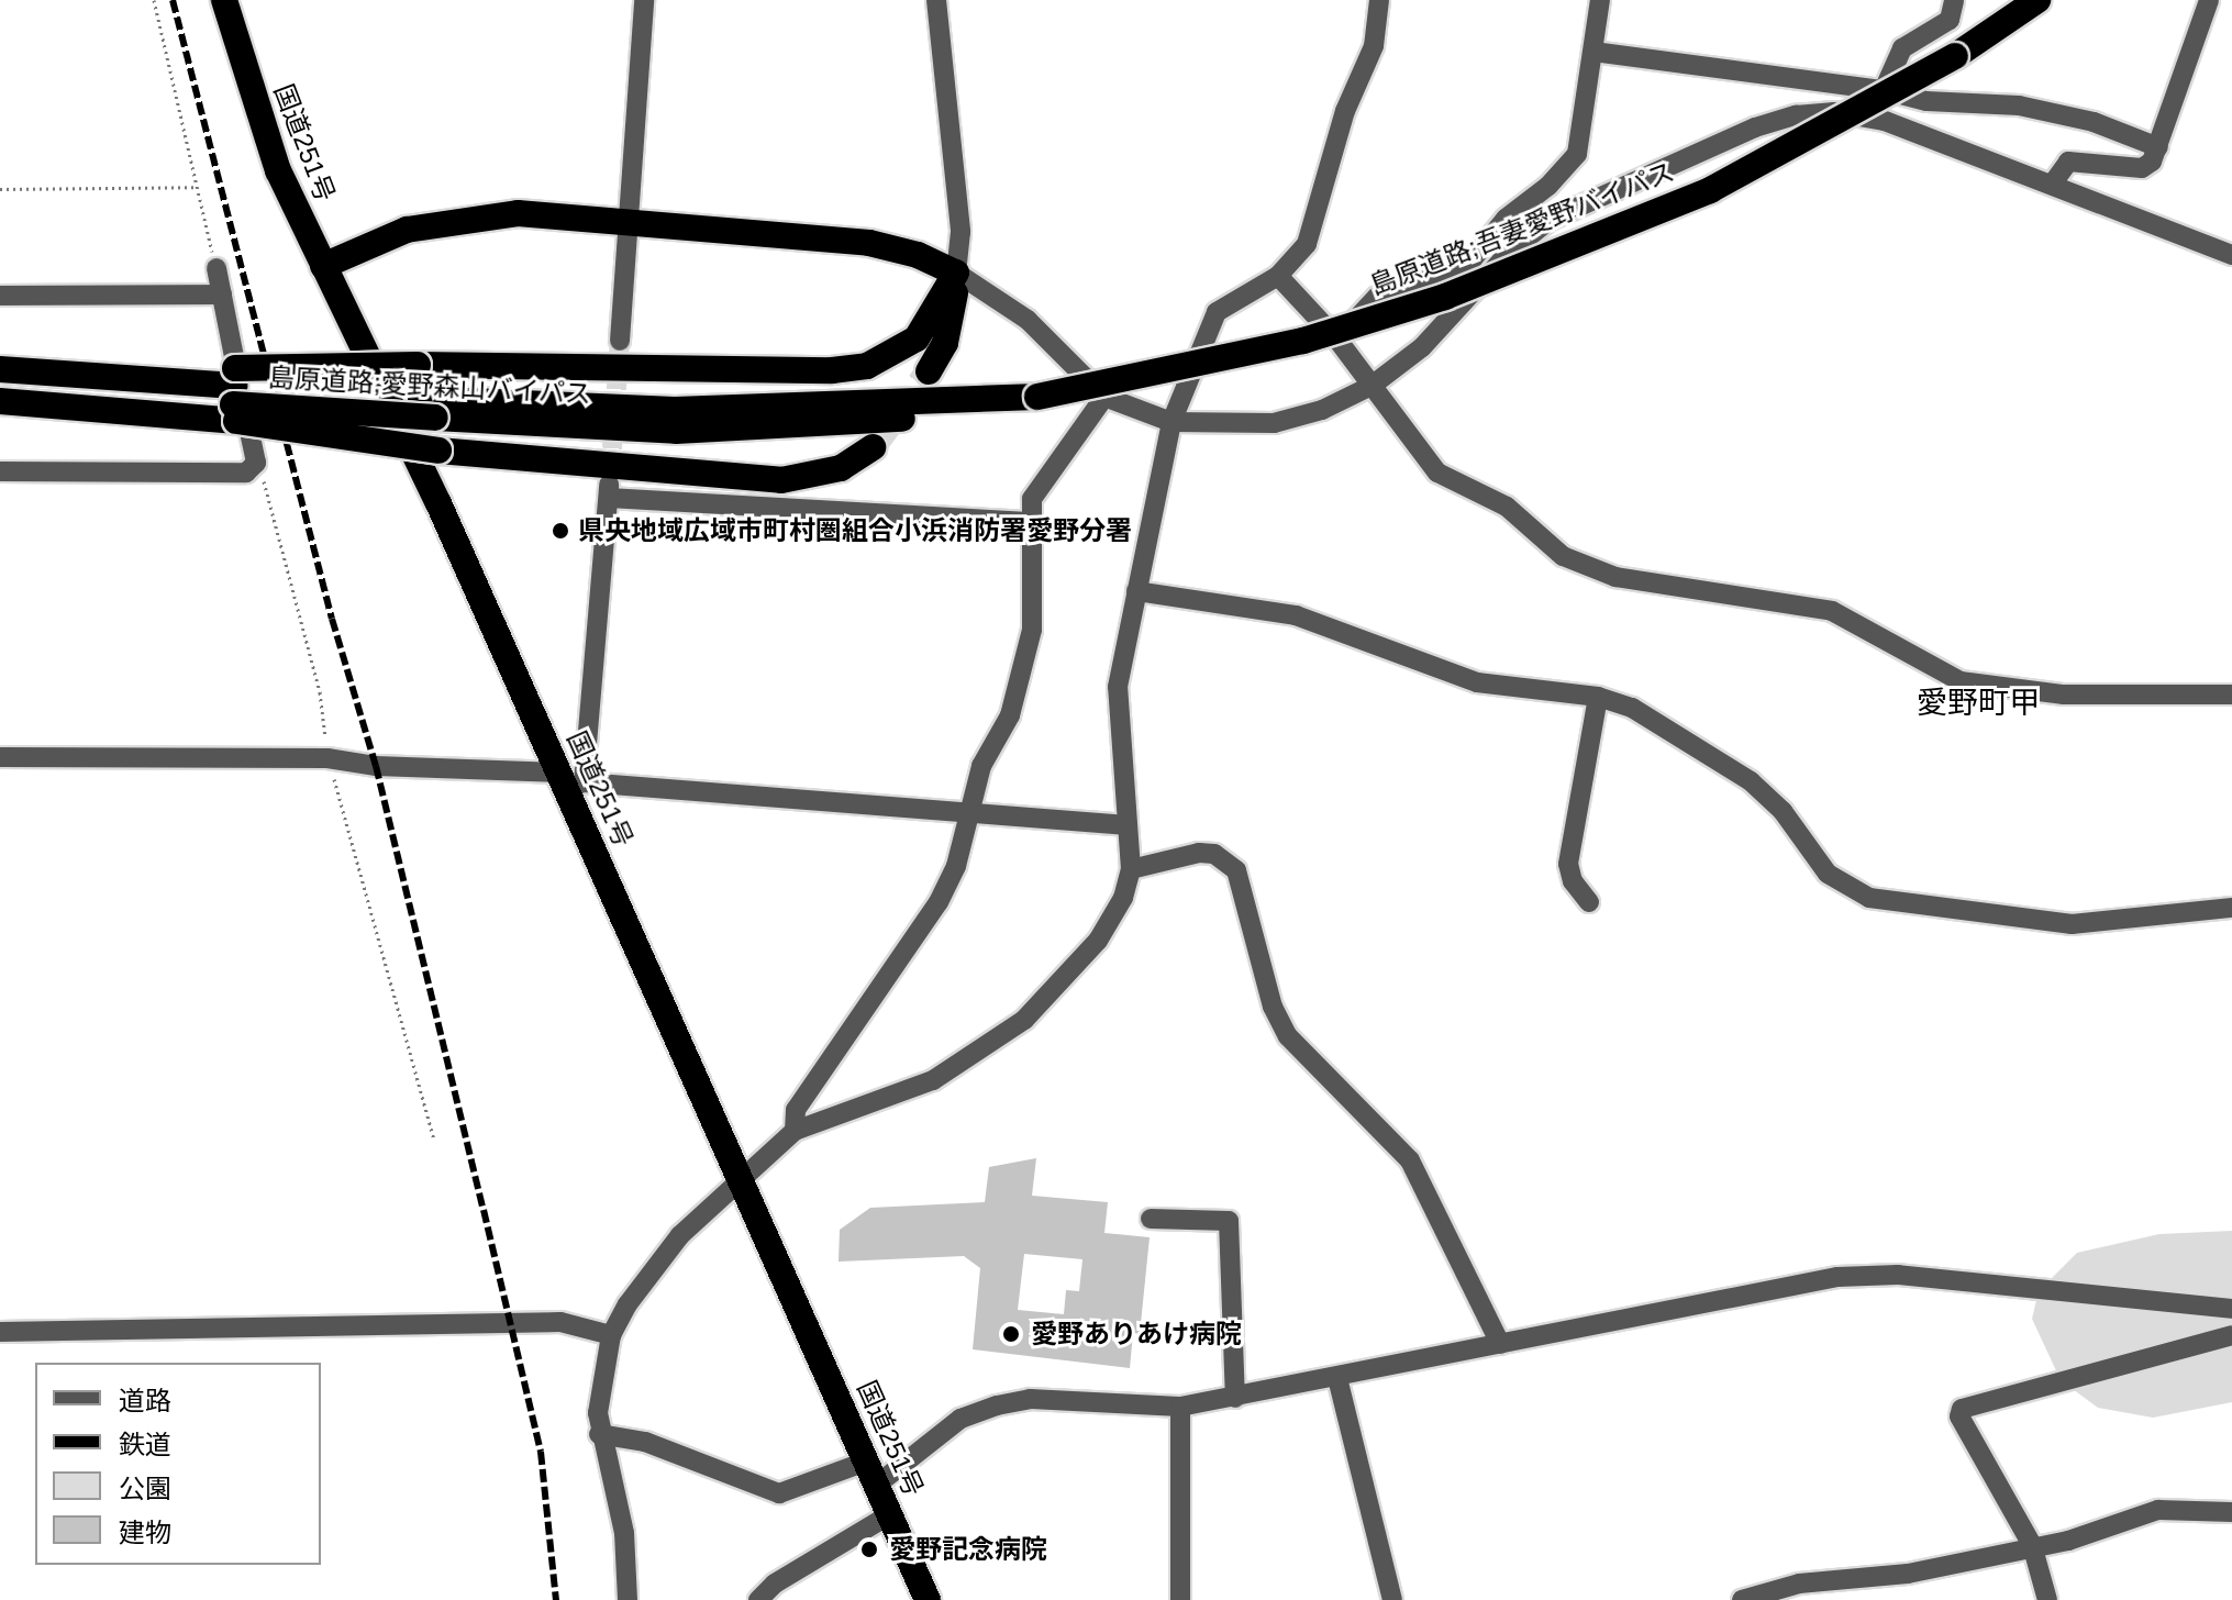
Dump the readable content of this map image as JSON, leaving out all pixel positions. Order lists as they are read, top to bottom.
{
  "streets": {
    "highway": ["国道251号", "島原道路;吾妻愛野バイパス", "島原道路;愛野森山バイパス"]
  },
  "crossings": [
    ["島原道路;吾妻愛野バイパス", "島原道路;愛野森山バイパス"]
  ],
  "districts": ["愛野町甲"],
  "places": ["県央地域広域市町村圏組合小浜消防署愛野分署", "愛野ありあけ病院", "愛野記念病院"],
  "legend": [
    "道路",
    "鉄道",
    "公園",
    "建物"
  ]
}
